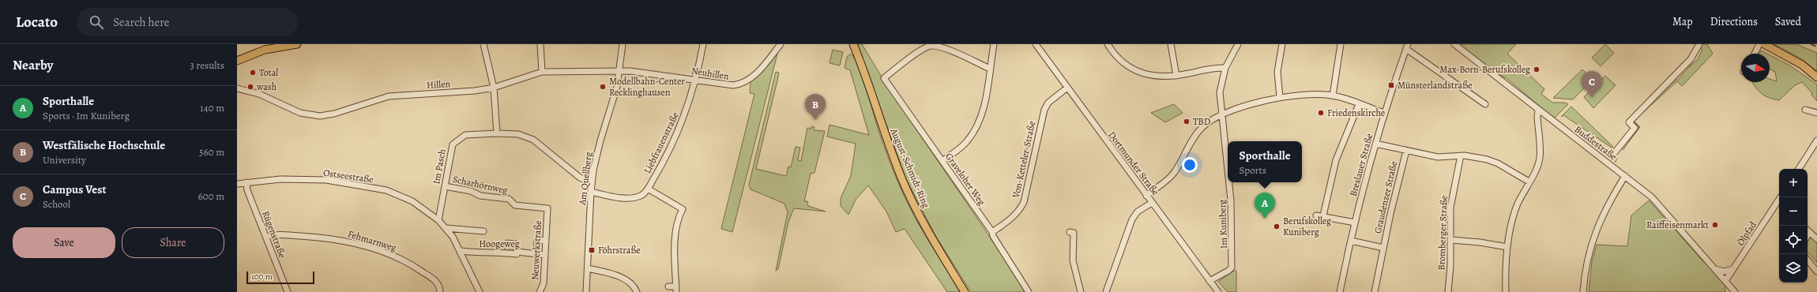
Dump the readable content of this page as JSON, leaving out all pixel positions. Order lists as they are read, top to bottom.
{
  "streets": {
    "main road": ["August-Schmidt-Ring"],
    "street": [
      "Neuhillen",
      "Hillen",
      "Liebfrauenstraße",
      "Buddestraße",
      "Von-Ketteler-Straße",
      "Dortmunder Straße",
      "Breslauer Straße",
      "Im Pasch",
      "Ostseestraße",
      "Am Quellberg",
      "Graveloher Weg",
      "Scharhörnweg",
      "Graudenzer Straße",
      "Im Kuniberg",
      "Bromberger Straße",
      "Ölpfad",
      "Rügenstraße",
      "Fehmarnweg",
      "Hoogeweg",
      "Neuwerkstraße"
    ]
  },
  "crossings": [
    ["Neuhillen", "Hillen"],
    ["Neuhillen", "Liebfrauenstraße"],
    ["Neuhillen", "Am Quellberg"],
    ["Hillen", "Am Quellberg"],
    ["Liebfrauenstraße", "Am Quellberg"],
    ["Buddestraße", "Ölpfad"],
    ["Von-Ketteler-Straße", "Dortmunder Straße"],
    ["Von-Ketteler-Straße", "Graveloher Weg"],
    ["Dortmunder Straße", "Im Kuniberg"],
    ["Breslauer Straße", "Graudenzer Straße"],
    ["Im Pasch", "Ostseestraße"],
    ["Im Pasch", "Am Quellberg"],
    ["Im Pasch", "Scharhörnweg"],
    ["Ostseestraße", "Rügenstraße"],
    ["Ostseestraße", "Hoogeweg"],
    ["Scharhörnweg", "Neuwerkstraße"],
    ["Rügenstraße", "Fehmarnweg"],
    ["Hoogeweg", "Neuwerkstraße"]
  ],
  "places": {
    "other": [
      "Max-Born-Berufskolleg",
      "Total",
      "wash",
      "Modellbahn-Center Recklinghausen",
      "Friedenskirche",
      "TBD",
      "Raiffeisenmarkt",
      "Berufskolleg Kuniberg"
    ],
    "transit": ["Münsterlandstraße", "Föhrstraße"]
  },
  "scale_bar": "100 m",
  "north": "right",
  "page": {
    "header": "Locato",
    "search": "Search here",
    "nav": ["Map", "Directions", "Saved"],
    "heading": ["Nearby", "3 results"],
    "pins": ["C", "B", "A"],
    "list": [
      {
        "mark": "A",
        "name": "Sporthalle",
        "note": "Sports · Im Kuniberg",
        "value": "140 m"
      },
      {
        "mark": "B",
        "name": "Westfälische Hochschule",
        "note": "University",
        "value": "560 m"
      },
      {
        "mark": "C",
        "name": "Campus Vest",
        "note": "School",
        "value": "600 m"
      }
    ],
    "popup": ["Sporthalle", "Sports"],
    "map_buttons": ["+", "−"],
    "buttons": ["Save", "Share"],
    "scale": "100 m"
  }
}
